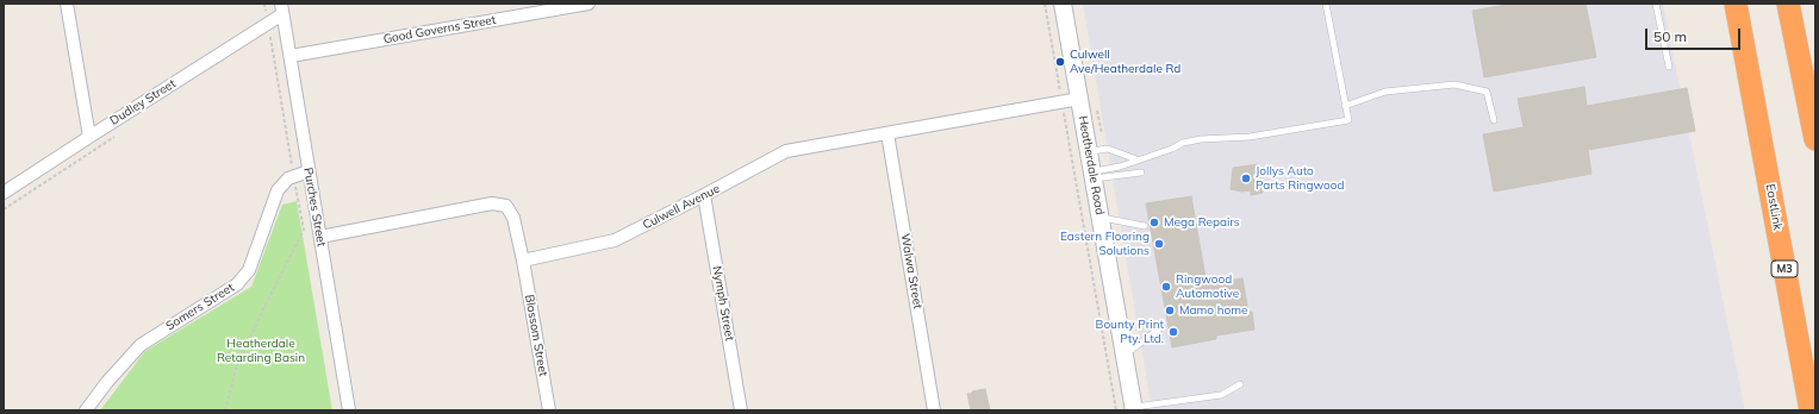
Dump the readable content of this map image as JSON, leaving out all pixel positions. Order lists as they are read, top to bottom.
{
  "streets": {
    "highway": ["EastLink", "M3"],
    "main road": ["Heatherdale Road"],
    "street": [
      "Good Governs Street",
      "Dudley Street",
      "Purches Street",
      "Culwell Avenue",
      "Walwa Street",
      "Nymph Street",
      "Somers Street",
      "Blossom Street"
    ]
  },
  "crossings": [
    ["Good Governs Street", "Purches Street"],
    ["Dudley Street", "Purches Street"],
    ["Heatherdale Road", "Culwell Avenue"],
    ["Purches Street", "Somers Street"],
    ["Culwell Avenue", "Walwa Street"],
    ["Culwell Avenue", "Nymph Street"],
    ["Culwell Avenue", "Blossom Street"]
  ],
  "parks": ["Heatherdale Retarding Basin"],
  "places": [
    "Culwell Ave/Heatherdale Rd",
    "Jollys Auto Parts Ringwood",
    "Mega Repairs",
    "Eastern Flooring Solutions",
    "Ringwood Automotive",
    "Mamo home",
    "Bounty Print Pty. Ltd."
  ],
  "scale_bar": "50 m"
}
